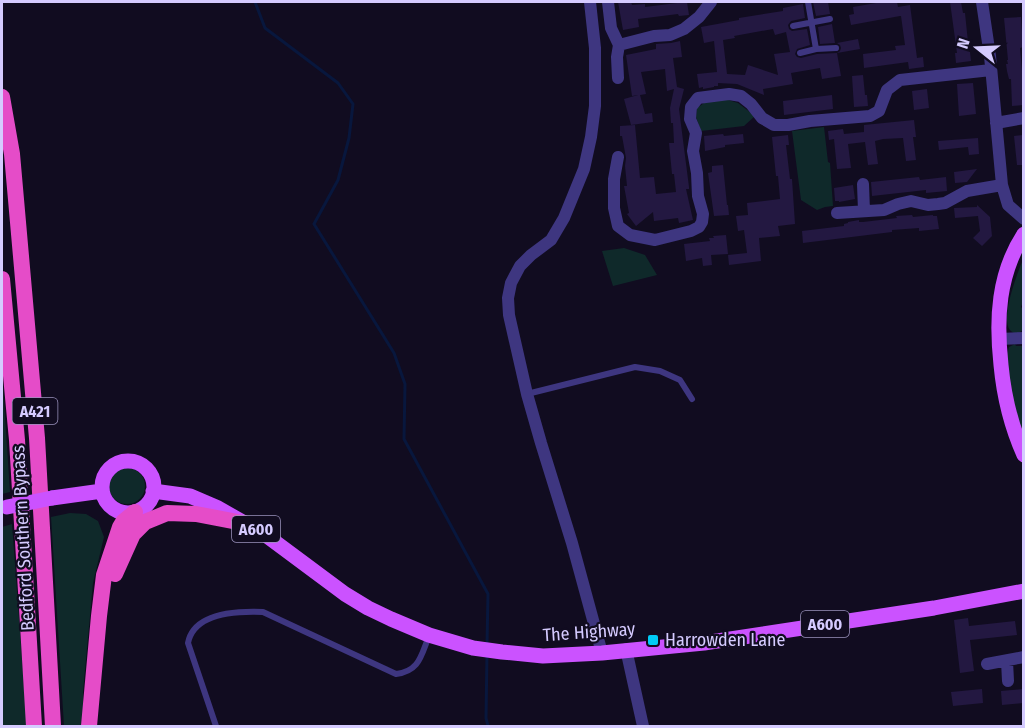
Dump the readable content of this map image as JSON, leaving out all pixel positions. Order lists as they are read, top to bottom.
{
  "streets": {
    "highway": ["A421", "Bedford Southern Bypass"],
    "main road": ["A600", "The Highway"]
  },
  "crossings": [
    ["A600", "The Highway"]
  ],
  "places": {
    "transit": ["Harrowden Lane"]
  },
  "north": "left"
}
